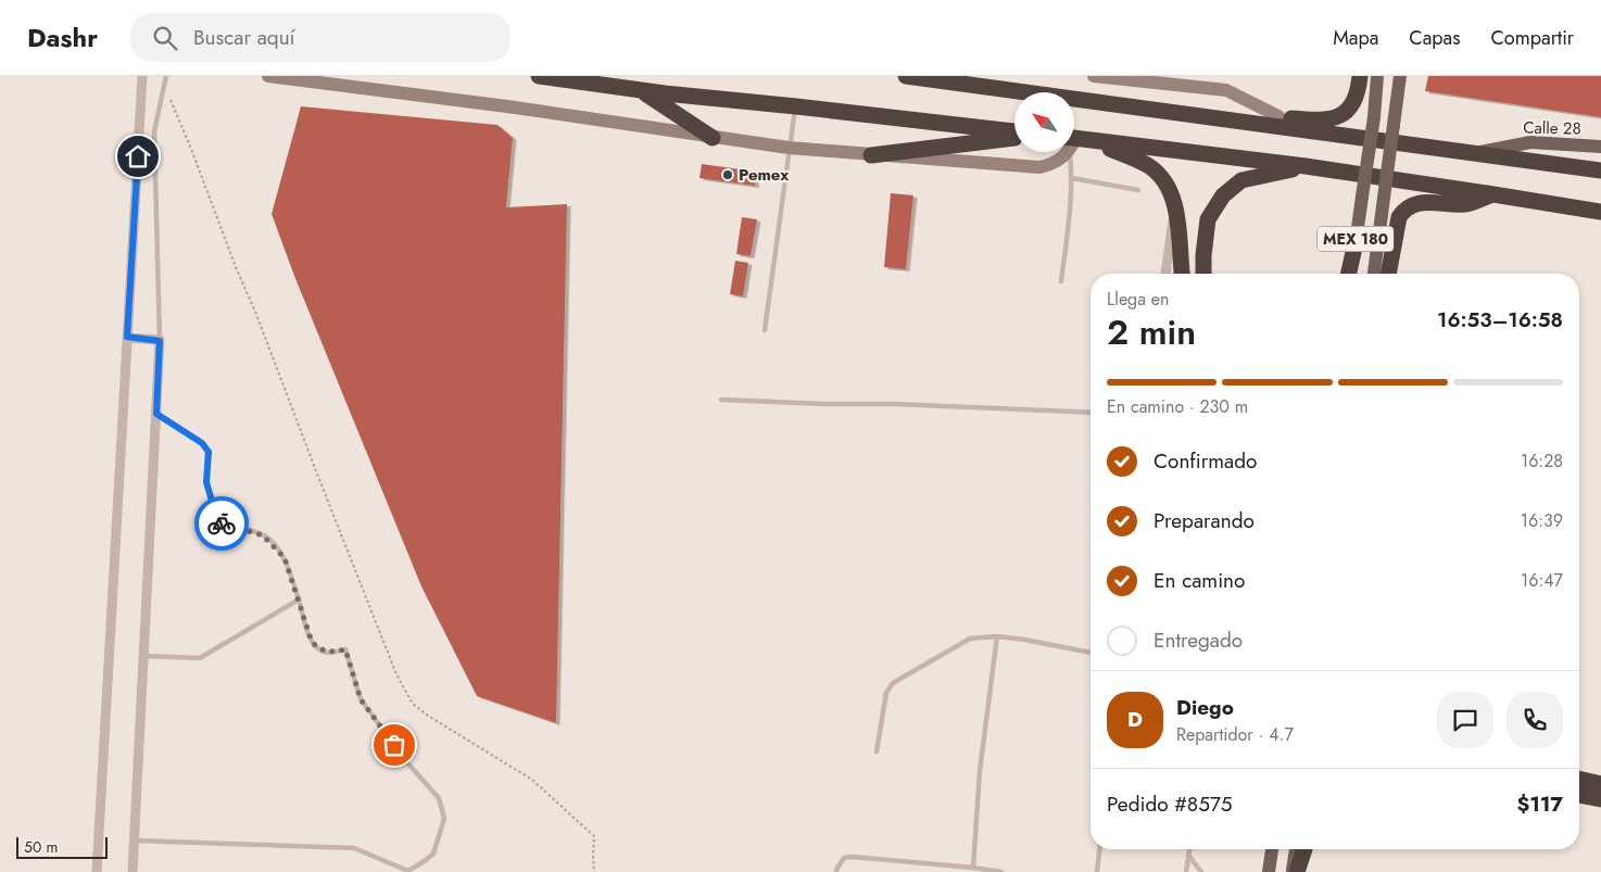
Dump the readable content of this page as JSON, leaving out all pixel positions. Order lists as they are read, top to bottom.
{
  "streets": {
    "main road": ["Calle 28", "MEX 180"]
  },
  "places": ["Pemex"],
  "scale_bar": "50 m",
  "north": "top left",
  "page": {
    "header": "Dashr",
    "search": "Buscar aquí",
    "nav": ["Mapa", "Capas", "Compartir"],
    "heading": ["2 min", "Llega en", "16:53–16:58"],
    "panel": [
      "Diego",
      "Repartidor · 4.7",
      "Pedido #8575",
      "$117"
    ],
    "bar": "En camino · 230 m",
    "list": [
      ["Confirmado", "16:28"],
      ["Preparando", "16:39"],
      ["En camino", "16:47"],
      "Entregado"
    ],
    "round": "D",
    "scale": "50 m"
  }
}
